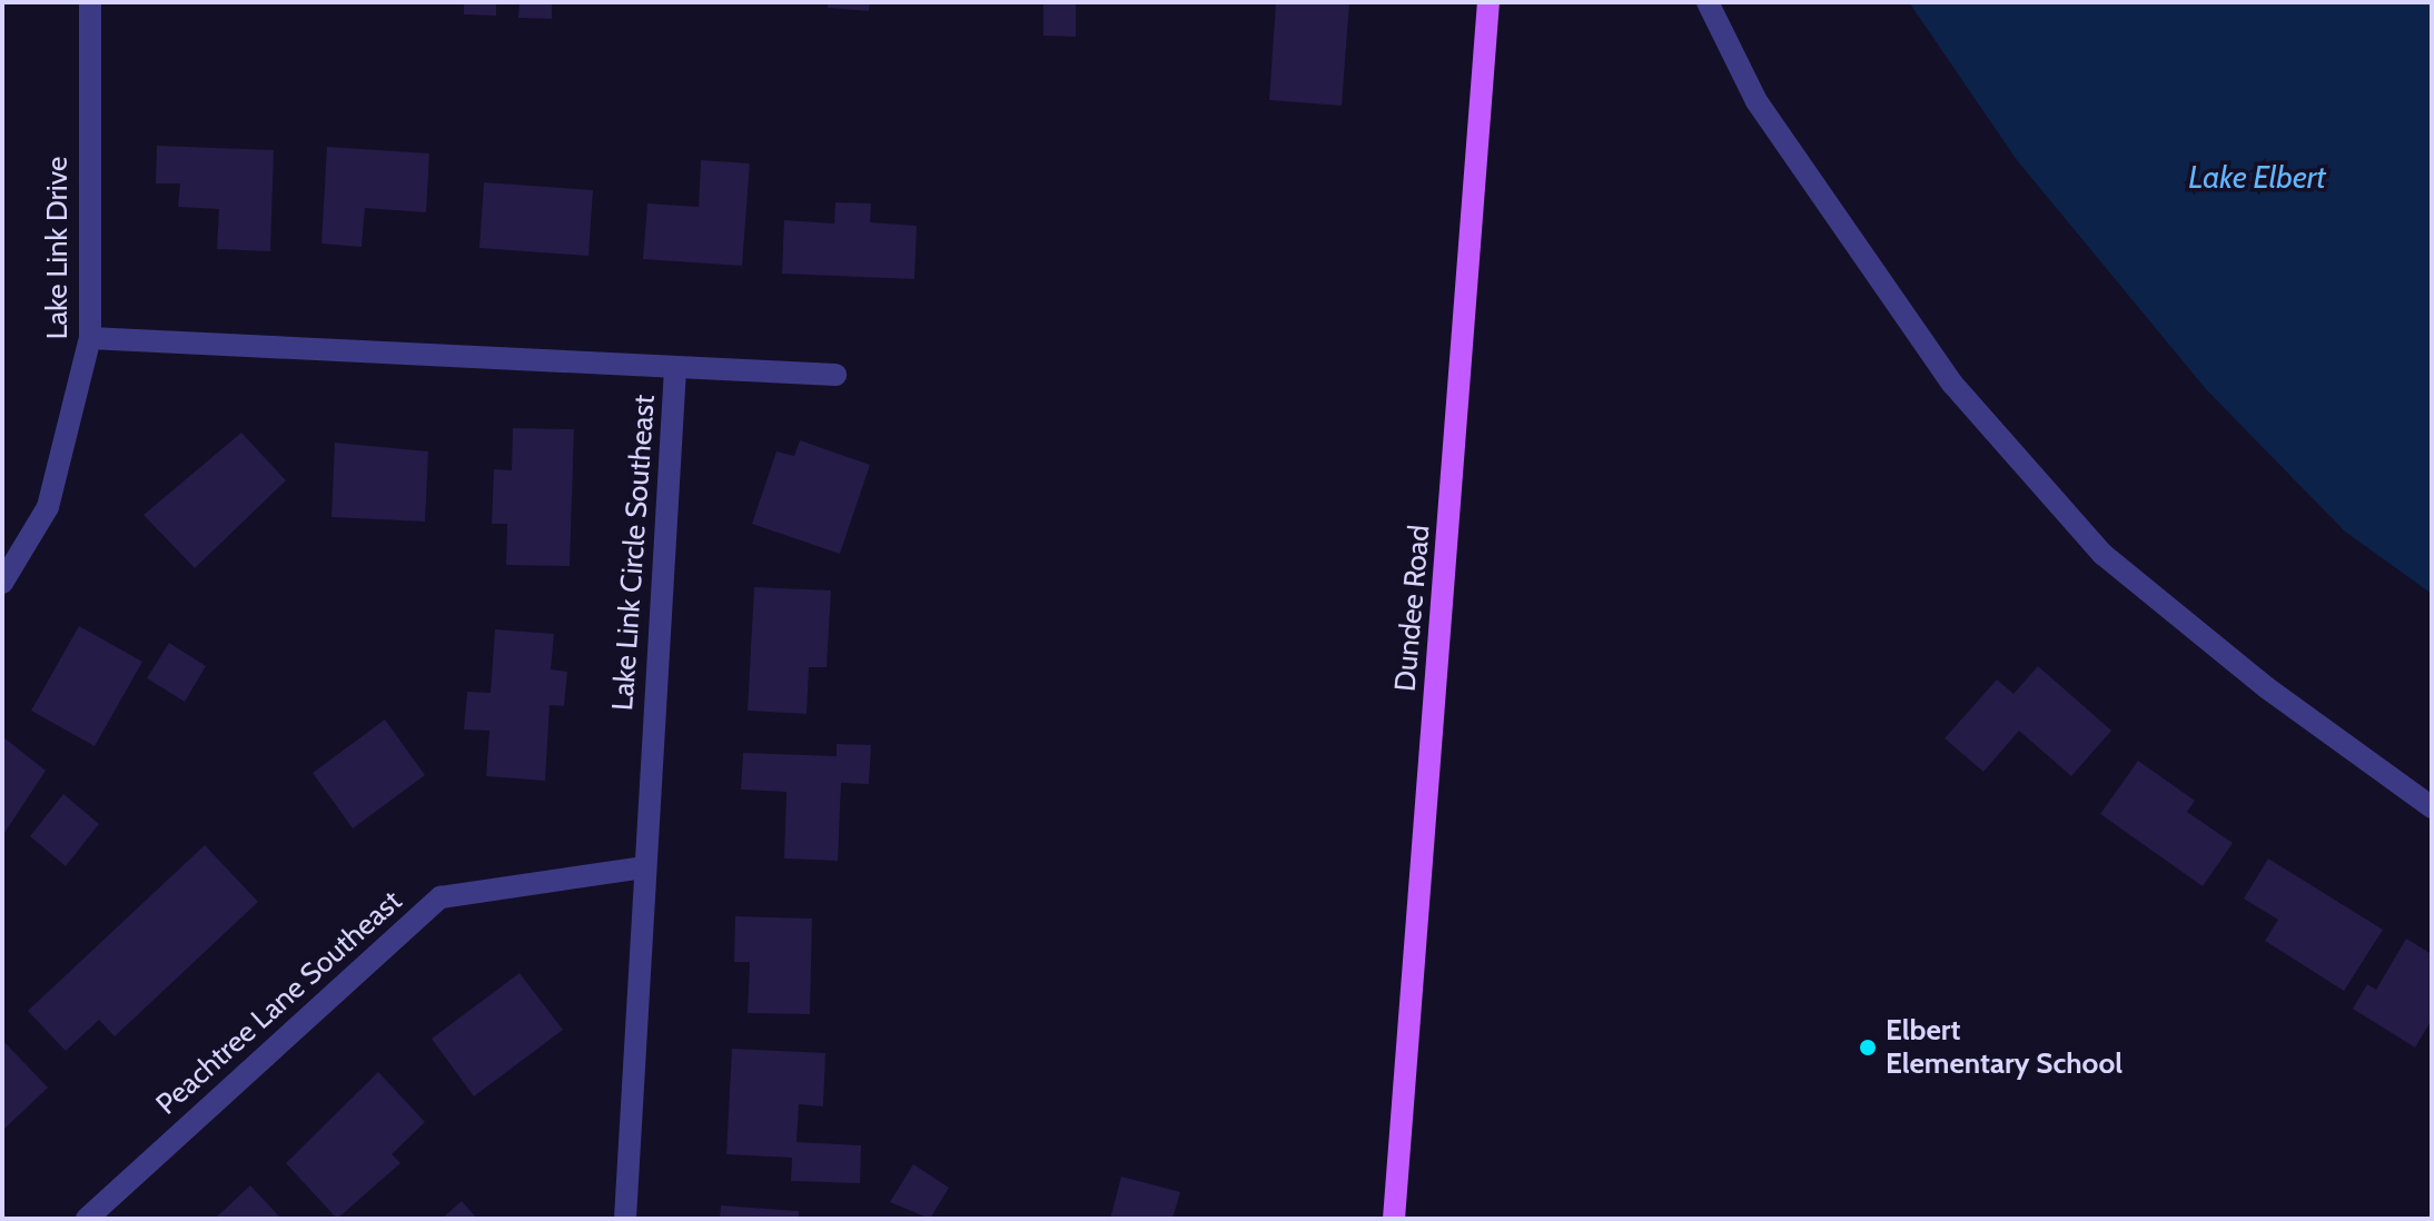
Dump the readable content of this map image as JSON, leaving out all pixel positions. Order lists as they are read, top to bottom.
{
  "streets": {
    "main road": ["Dundee Road"],
    "street": ["Lake Link Drive", "Lake Link Circle Southeast", "Peachtree Lane Southeast"]
  },
  "crossings": [
    ["Lake Link Drive", "Lake Link Circle Southeast"],
    ["Lake Link Circle Southeast", "Peachtree Lane Southeast"]
  ],
  "water": ["Lake Elbert"],
  "places": ["Elbert Elementary School"]
}
